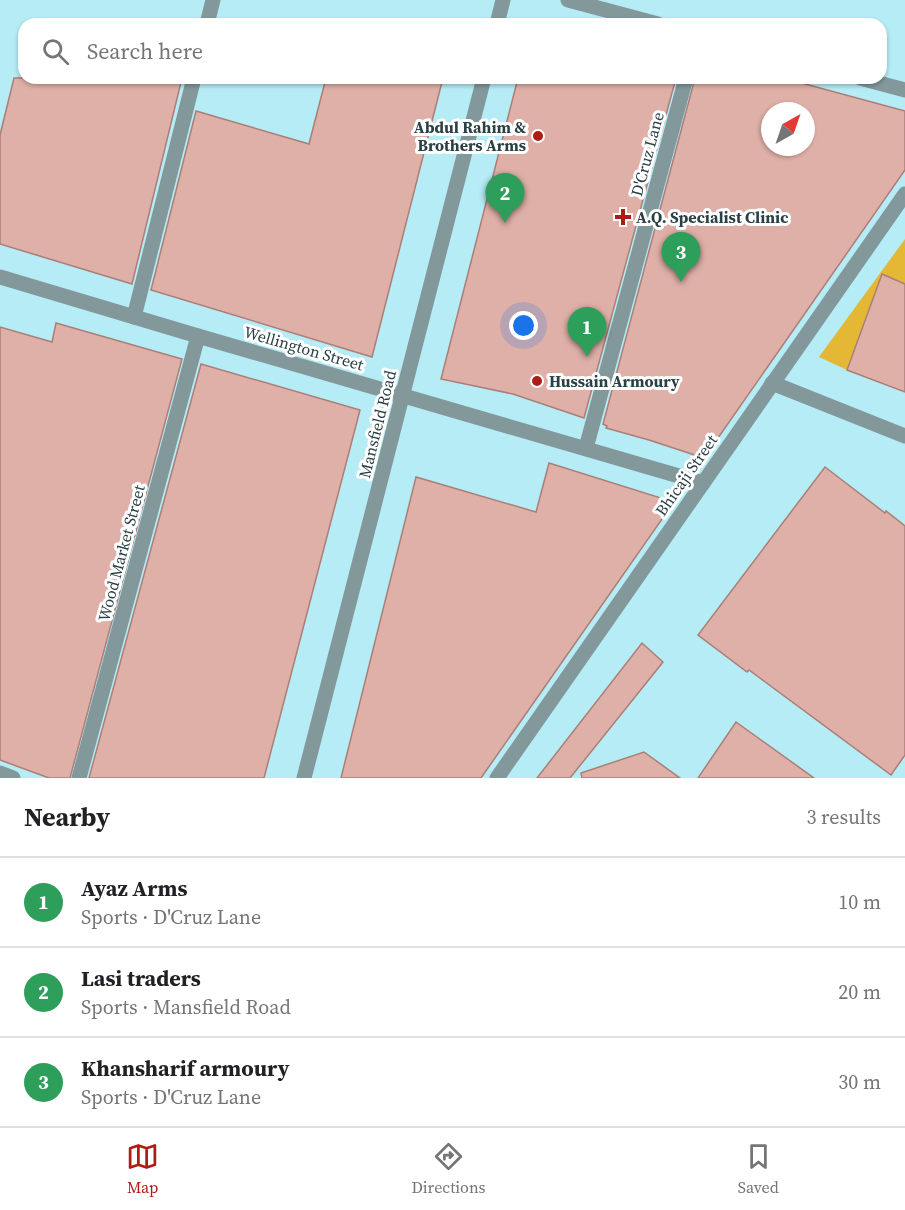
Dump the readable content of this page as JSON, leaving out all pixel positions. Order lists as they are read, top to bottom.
{
  "streets": {
    "street": [
      "D'Cruz Lane",
      "Wellington Street",
      "Mansfield Road",
      "Bhicaji Street",
      "Wood Market Street"
    ]
  },
  "crossings": [
    ["D'Cruz Lane", "Wellington Street"],
    ["Wellington Street", "Mansfield Road"],
    ["Wellington Street", "Bhicaji Street"],
    ["Wellington Street", "Wood Market Street"]
  ],
  "places": {
    "other": ["Abdul Rahim & Brothers Arms", "Hussain Armoury"],
    "health": ["A.Q. Specialist Clinic"]
  },
  "north": "top right",
  "page": {
    "search": "Search here",
    "pins": ["2", "3", "1"],
    "heading": ["Nearby", "3 results"],
    "list": [
      {
        "mark": "1",
        "name": "Ayaz Arms",
        "note": "Sports · D'Cruz Lane",
        "value": "10 m"
      },
      {
        "mark": "2",
        "name": "Lasi traders",
        "note": "Sports · Mansfield Road",
        "value": "20 m"
      },
      {
        "mark": "3",
        "name": "Khansharif armoury",
        "note": "Sports · D'Cruz Lane",
        "value": "30 m"
      }
    ],
    "nav": ["Map", "Directions", "Saved"]
  }
}
